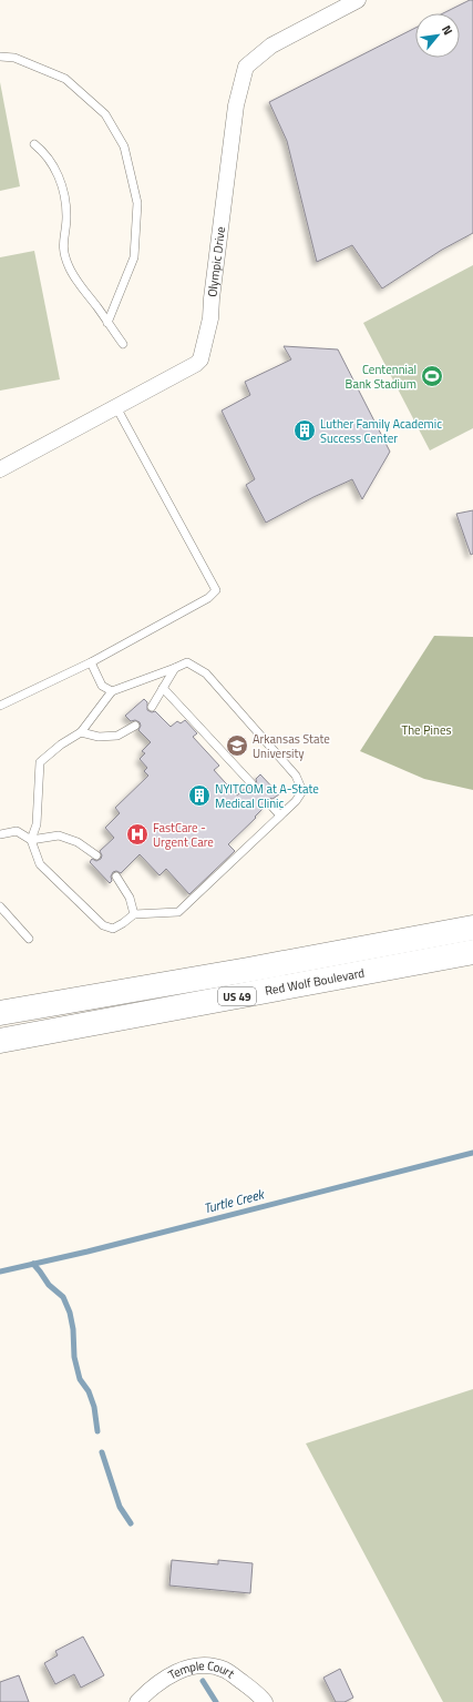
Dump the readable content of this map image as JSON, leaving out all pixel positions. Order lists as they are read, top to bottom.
{
  "streets": {
    "highway": ["Red Wolf Boulevard", "US 49"],
    "street": ["Olympic Drive", "Temple Court"]
  },
  "water": ["Turtle Creek"],
  "parks": ["The Pines"],
  "places": {
    "sports": ["Centennial Bank Stadium"],
    "building": ["Luther Family Academic Success Center", "NYITCOM at A-State Medical Clinic"],
    "school or university": ["Arkansas State University"],
    "hospital": ["FastCare - Urgent Care"]
  },
  "north": "top right"
}
